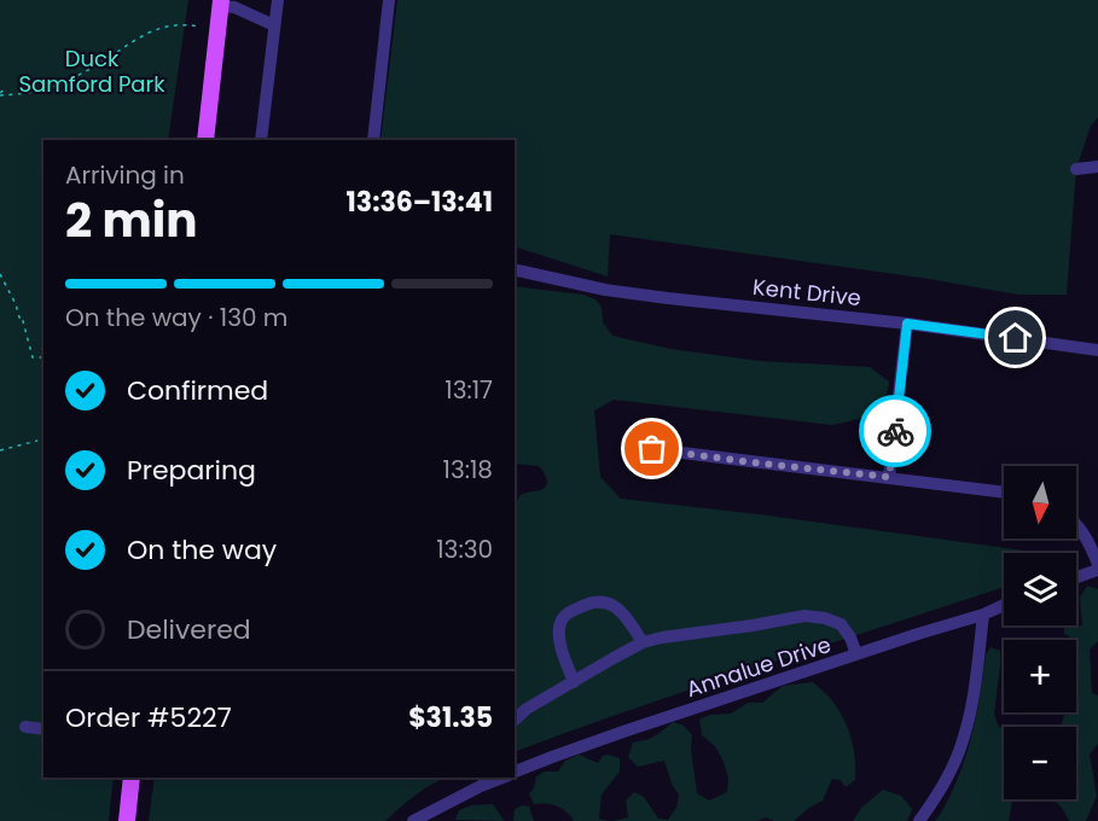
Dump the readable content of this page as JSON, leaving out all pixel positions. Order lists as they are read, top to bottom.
{
  "streets": {
    "street": ["Kent Drive", "Annalue Drive"]
  },
  "parks": ["Duck Samford Park"],
  "north": "bottom",
  "page": {
    "heading": ["2 min", "Arriving in", "13:36–13:41"],
    "panel": ["Order #5227", "$31.35"],
    "bar": "On the way · 130 m",
    "list": [
      ["Confirmed", "13:17"],
      ["Preparing", "13:18"],
      ["On the way", "13:30"],
      "Delivered"
    ],
    "map_buttons": ["+", "−"]
  }
}
